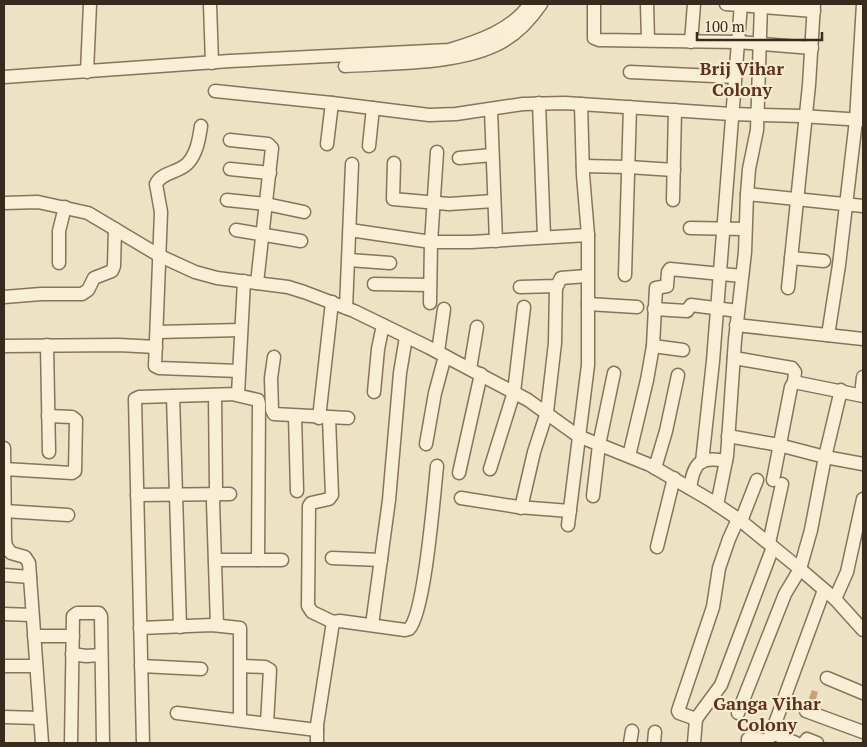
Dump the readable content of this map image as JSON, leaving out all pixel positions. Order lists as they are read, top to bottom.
{
  "districts": ["Brij Vihar Colony", "Ganga Vihar Colony"],
  "scale_bar": "100 m"
}
